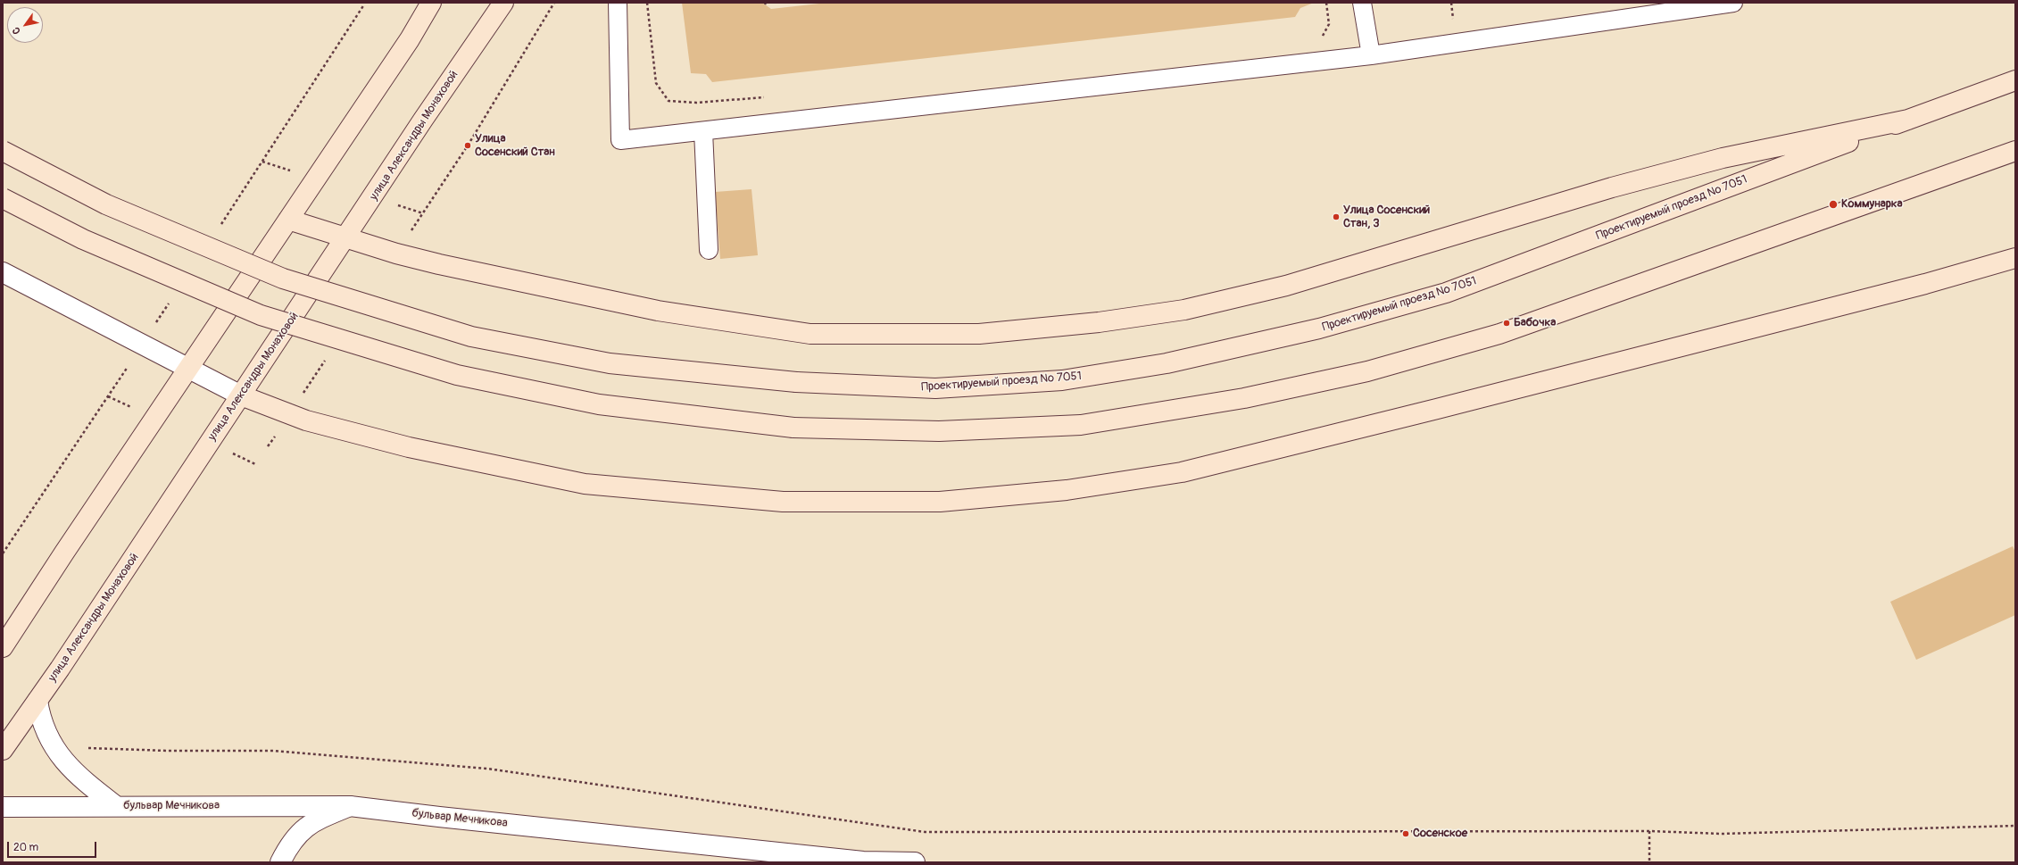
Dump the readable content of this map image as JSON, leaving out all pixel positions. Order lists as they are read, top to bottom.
{
  "streets": {
    "main road": ["улица Александры Монаховой", "Проектируемый проезд № 7051"],
    "street": ["бульвар Мечникова"]
  },
  "places": [
    "Улица Сосенский Стан",
    "Коммунарка",
    "Улица Сосенский Стан, 3",
    "Бабочка",
    "Сосенское"
  ],
  "scale_bar": "20 m",
  "north": "bottom left"
}
